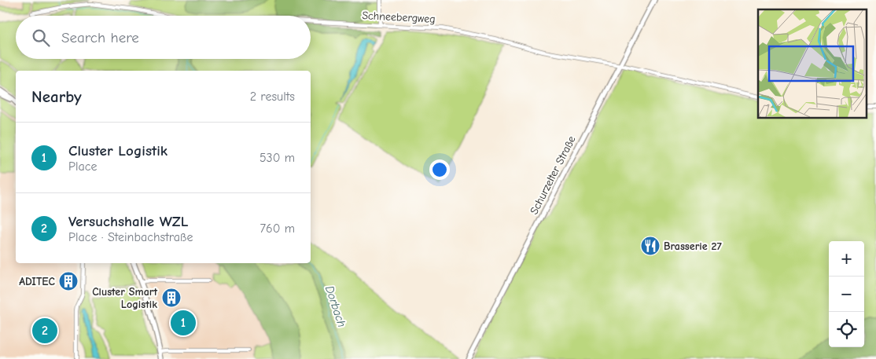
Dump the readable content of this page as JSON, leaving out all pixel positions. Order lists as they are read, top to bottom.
{
  "streets": {
    "street": ["Schneebergweg", "Schurzelter Straße"]
  },
  "crossings": [
    ["Schneebergweg", "Schurzelter Straße"]
  ],
  "water": ["Dorbach"],
  "places": {
    "restaurant": ["Brasserie 27"],
    "building": ["ADITEC", "Cluster Smart Logistik"]
  },
  "page": {
    "search": "Search here",
    "heading": ["Nearby", "2 results"],
    "list": [
      {
        "mark": "1",
        "name": "Cluster Logistik",
        "note": "Place",
        "value": "530 m"
      },
      {
        "mark": "2",
        "name": "Versuchshalle WZL",
        "note": "Place · Steinbachstraße",
        "value": "760 m"
      }
    ],
    "map_buttons": ["+", "−"],
    "pins": ["1", "2"]
  }
}
